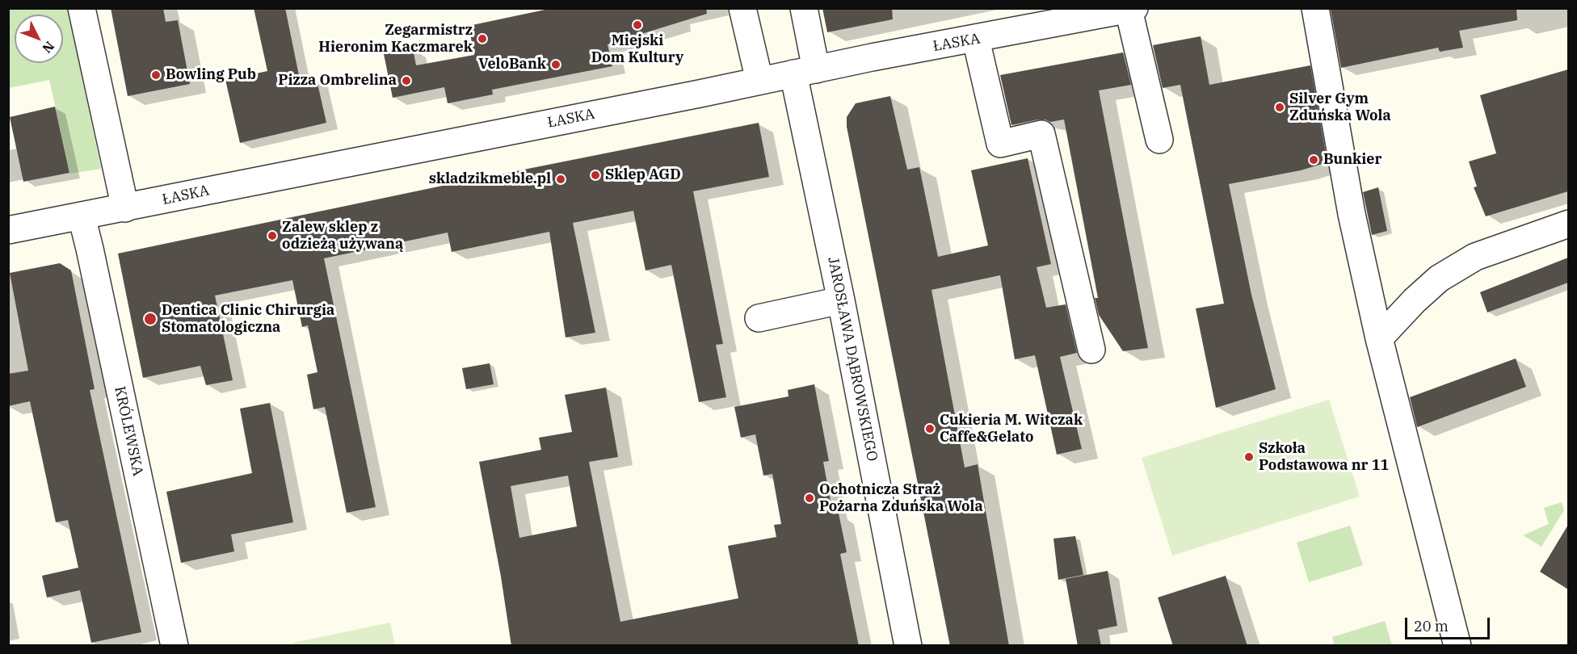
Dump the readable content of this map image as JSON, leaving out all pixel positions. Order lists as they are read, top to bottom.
{
  "streets": {
    "street": ["ŁASKA", "JAROSŁAWA DĄBROWSKIEGO", "KRÓLEWSKA"]
  },
  "crossings": [
    ["ŁASKA", "JAROSŁAWA DĄBROWSKIEGO"],
    ["ŁASKA", "KRÓLEWSKA"]
  ],
  "places": [
    "Miejski Dom Kultury",
    "Zegarmistrz Hieronim Kaczmarek",
    "VeloBank",
    "Bowling Pub",
    "Pizza Ombrelina",
    "Silver Gym Zduńska Wola",
    "Bunkier",
    "Sklep AGD",
    "skladzikmeble.pl",
    "Zalew sklep z odzieżą używaną",
    "Dentica Clinic Chirurgia Stomatologiczna",
    "Cukieria M. Witczak Caffe&Gelato",
    "Szkoła Podstawowa nr 11",
    "Ochotnicza Straż Pożarna Zduńska Wola"
  ],
  "scale_bar": "20 m",
  "north": "bottom right"
}
